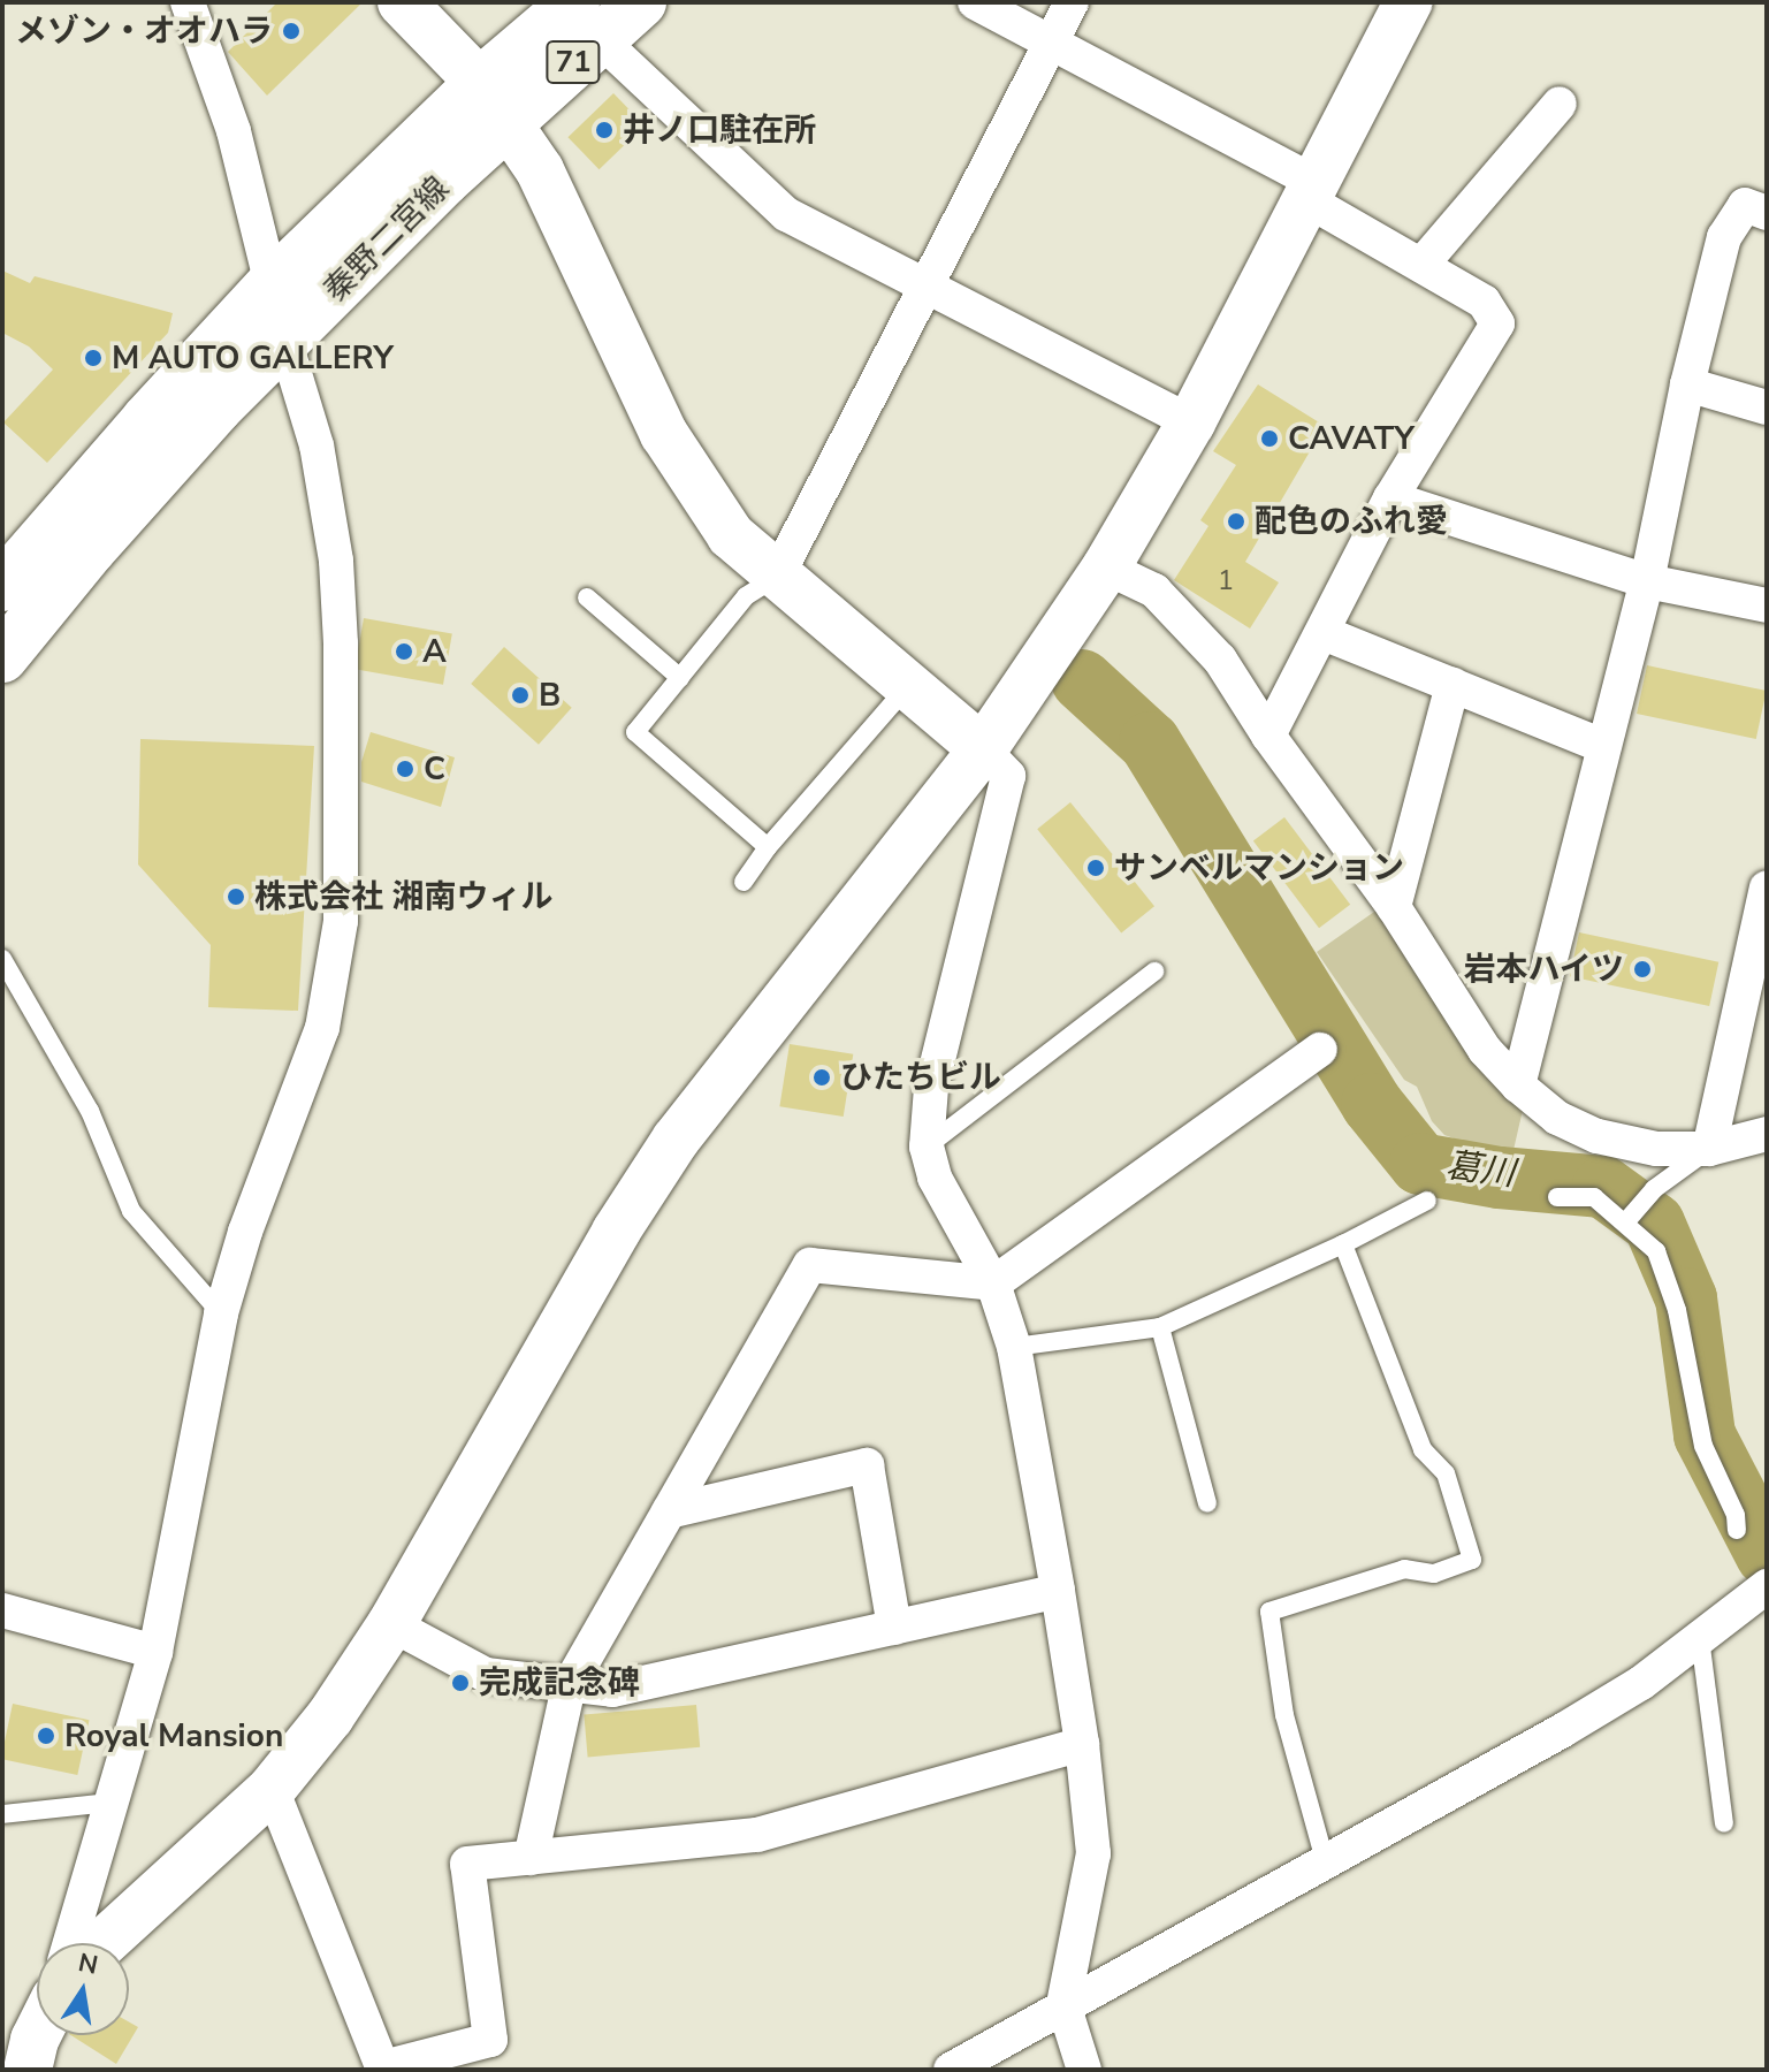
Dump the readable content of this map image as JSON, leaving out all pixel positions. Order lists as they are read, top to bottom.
{
  "streets": {
    "main road": ["71", "秦野二宮線"]
  },
  "water": ["葛川"],
  "places": [
    "メゾン・オオハラ",
    "井ノ口駐在所",
    "M AUTO GALLERY",
    "CAVATY",
    "配色のふれ愛",
    "A",
    "B",
    "C",
    "サンベルマンション",
    "株式会社 湘南ウィル",
    "岩本ハイツ",
    "ひたちビル",
    "完成記念碑",
    "Royal Mansion"
  ],
  "house_numbers": ["1"],
  "north": "top"
}
